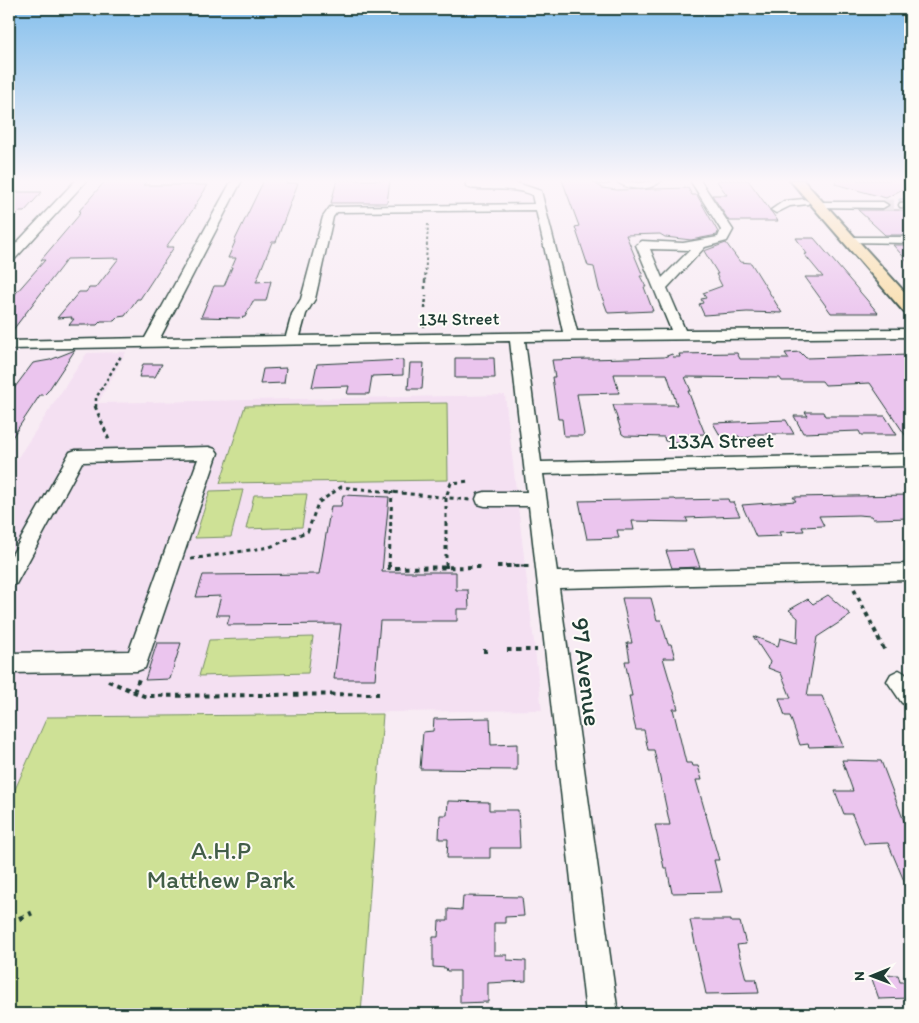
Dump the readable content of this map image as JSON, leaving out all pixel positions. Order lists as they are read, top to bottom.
{
  "streets": {
    "street": ["134 Street", "133A Street", "97 Avenue"]
  },
  "crossings": [
    ["134 Street", "97 Avenue"],
    ["133A Street", "97 Avenue"]
  ],
  "parks": ["A.H.P Matthew Park"],
  "north": "left"
}
